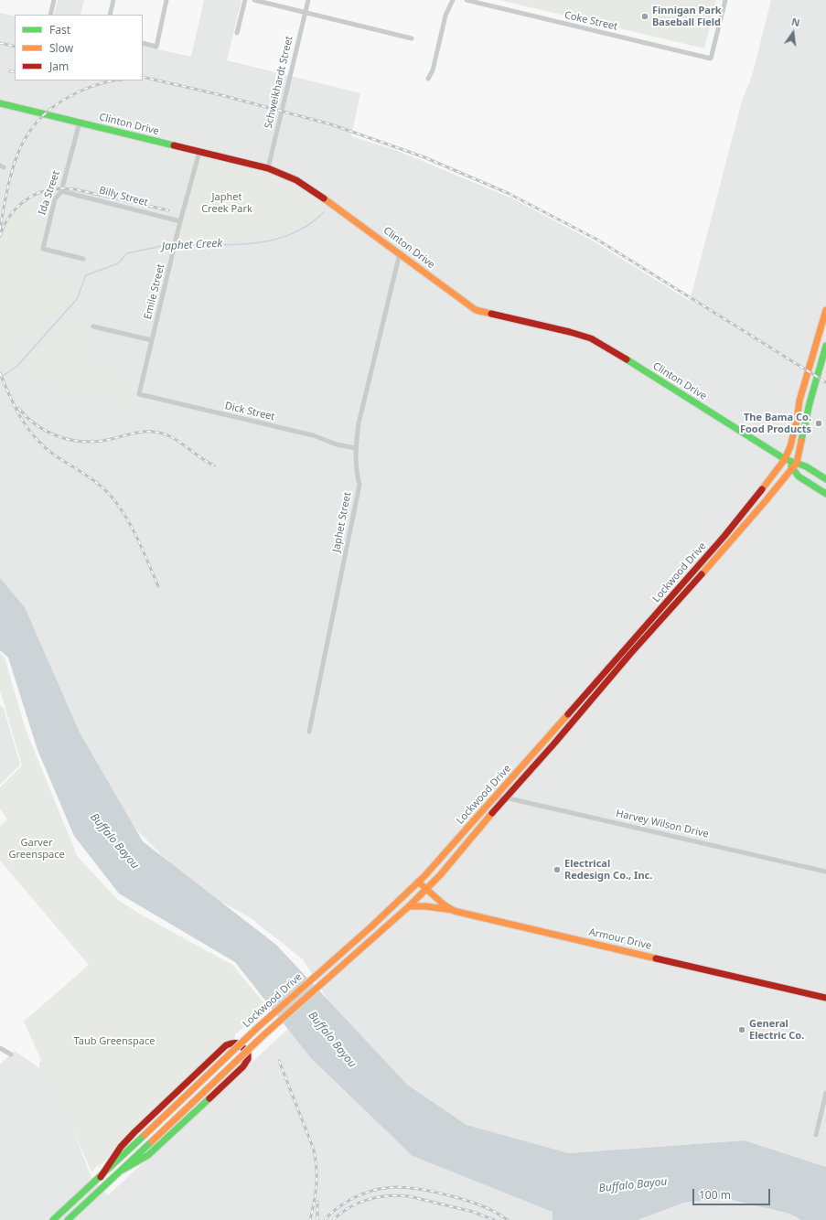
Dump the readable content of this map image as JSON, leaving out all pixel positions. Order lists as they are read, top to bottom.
{
  "streets": {
    "main road": ["Clinton Drive", "Lockwood Drive", "Armour Drive"],
    "street": [
      "Coke Street",
      "Schweikhardt Street",
      "Ida Street",
      "Billy Street",
      "Emile Street",
      "Dick Street",
      "Japhet Street",
      "Harvey Wilson Drive"
    ]
  },
  "crossings": [
    ["Schweikhardt Street", "Clinton Drive"],
    ["Clinton Drive", "Ida Street"],
    ["Clinton Drive", "Emile Street"],
    ["Clinton Drive", "Japhet Street"],
    ["Clinton Drive", "Lockwood Drive"],
    ["Ida Street", "Billy Street"],
    ["Billy Street", "Emile Street"],
    ["Emile Street", "Dick Street"],
    ["Dick Street", "Japhet Street"],
    ["Lockwood Drive", "Harvey Wilson Drive"],
    ["Lockwood Drive", "Armour Drive"]
  ],
  "water": ["Japhet Creek", "Buffalo Bayou"],
  "parks": ["Japhet Creek Park", "Garver Greenspace", "Taub Greenspace"],
  "places": [
    "Finnigan Park Baseball Field",
    "The Bama Co. Food Products",
    "Electrical Redesign Co., Inc.",
    "General Electric Co."
  ],
  "legend": ["Fast", "Slow", "Jam"],
  "scale_bar": "100 m",
  "north": "top"
}
